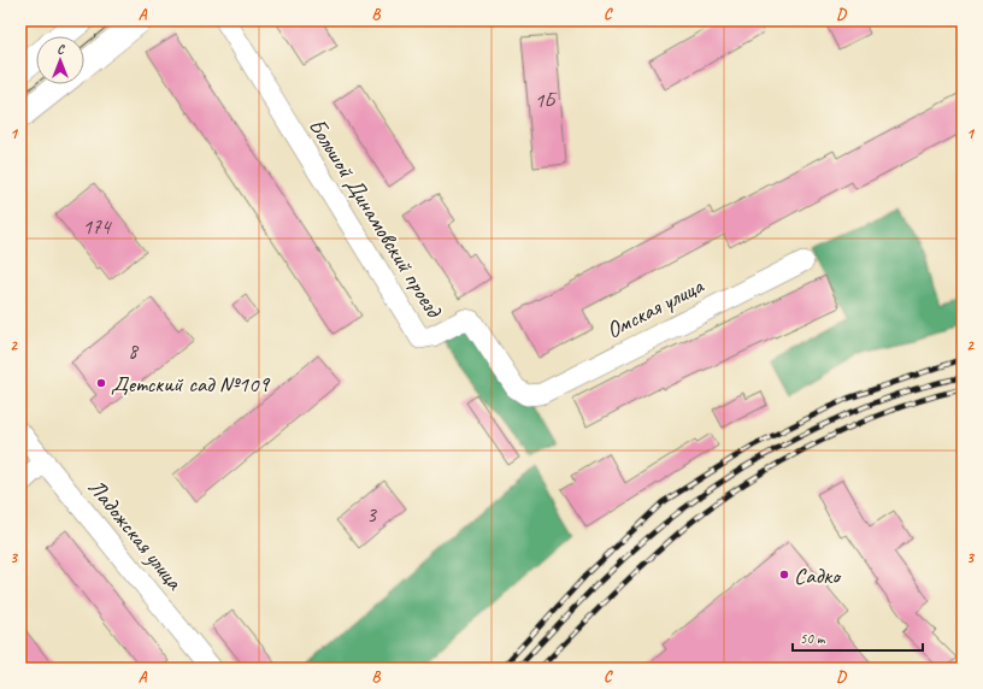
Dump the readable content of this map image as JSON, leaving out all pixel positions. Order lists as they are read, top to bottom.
{
  "streets": {
    "street": ["Большой Динамовский проезд", "Омская улица", "Ладожская улица"]
  },
  "crossings": [
    ["Большой Динамовский проезд", "Омская улица"]
  ],
  "places": ["Детский сад №109", "Садко"],
  "house_numbers": [
    "1Б",
    "174",
    "8",
    "3"
  ],
  "scale_bar": "50 m",
  "north": "top",
  "grid": {
    "columns": [
      "A",
      "B",
      "C",
      "D"
    ],
    "rows": ["1", "2", "3"]
  }
}
